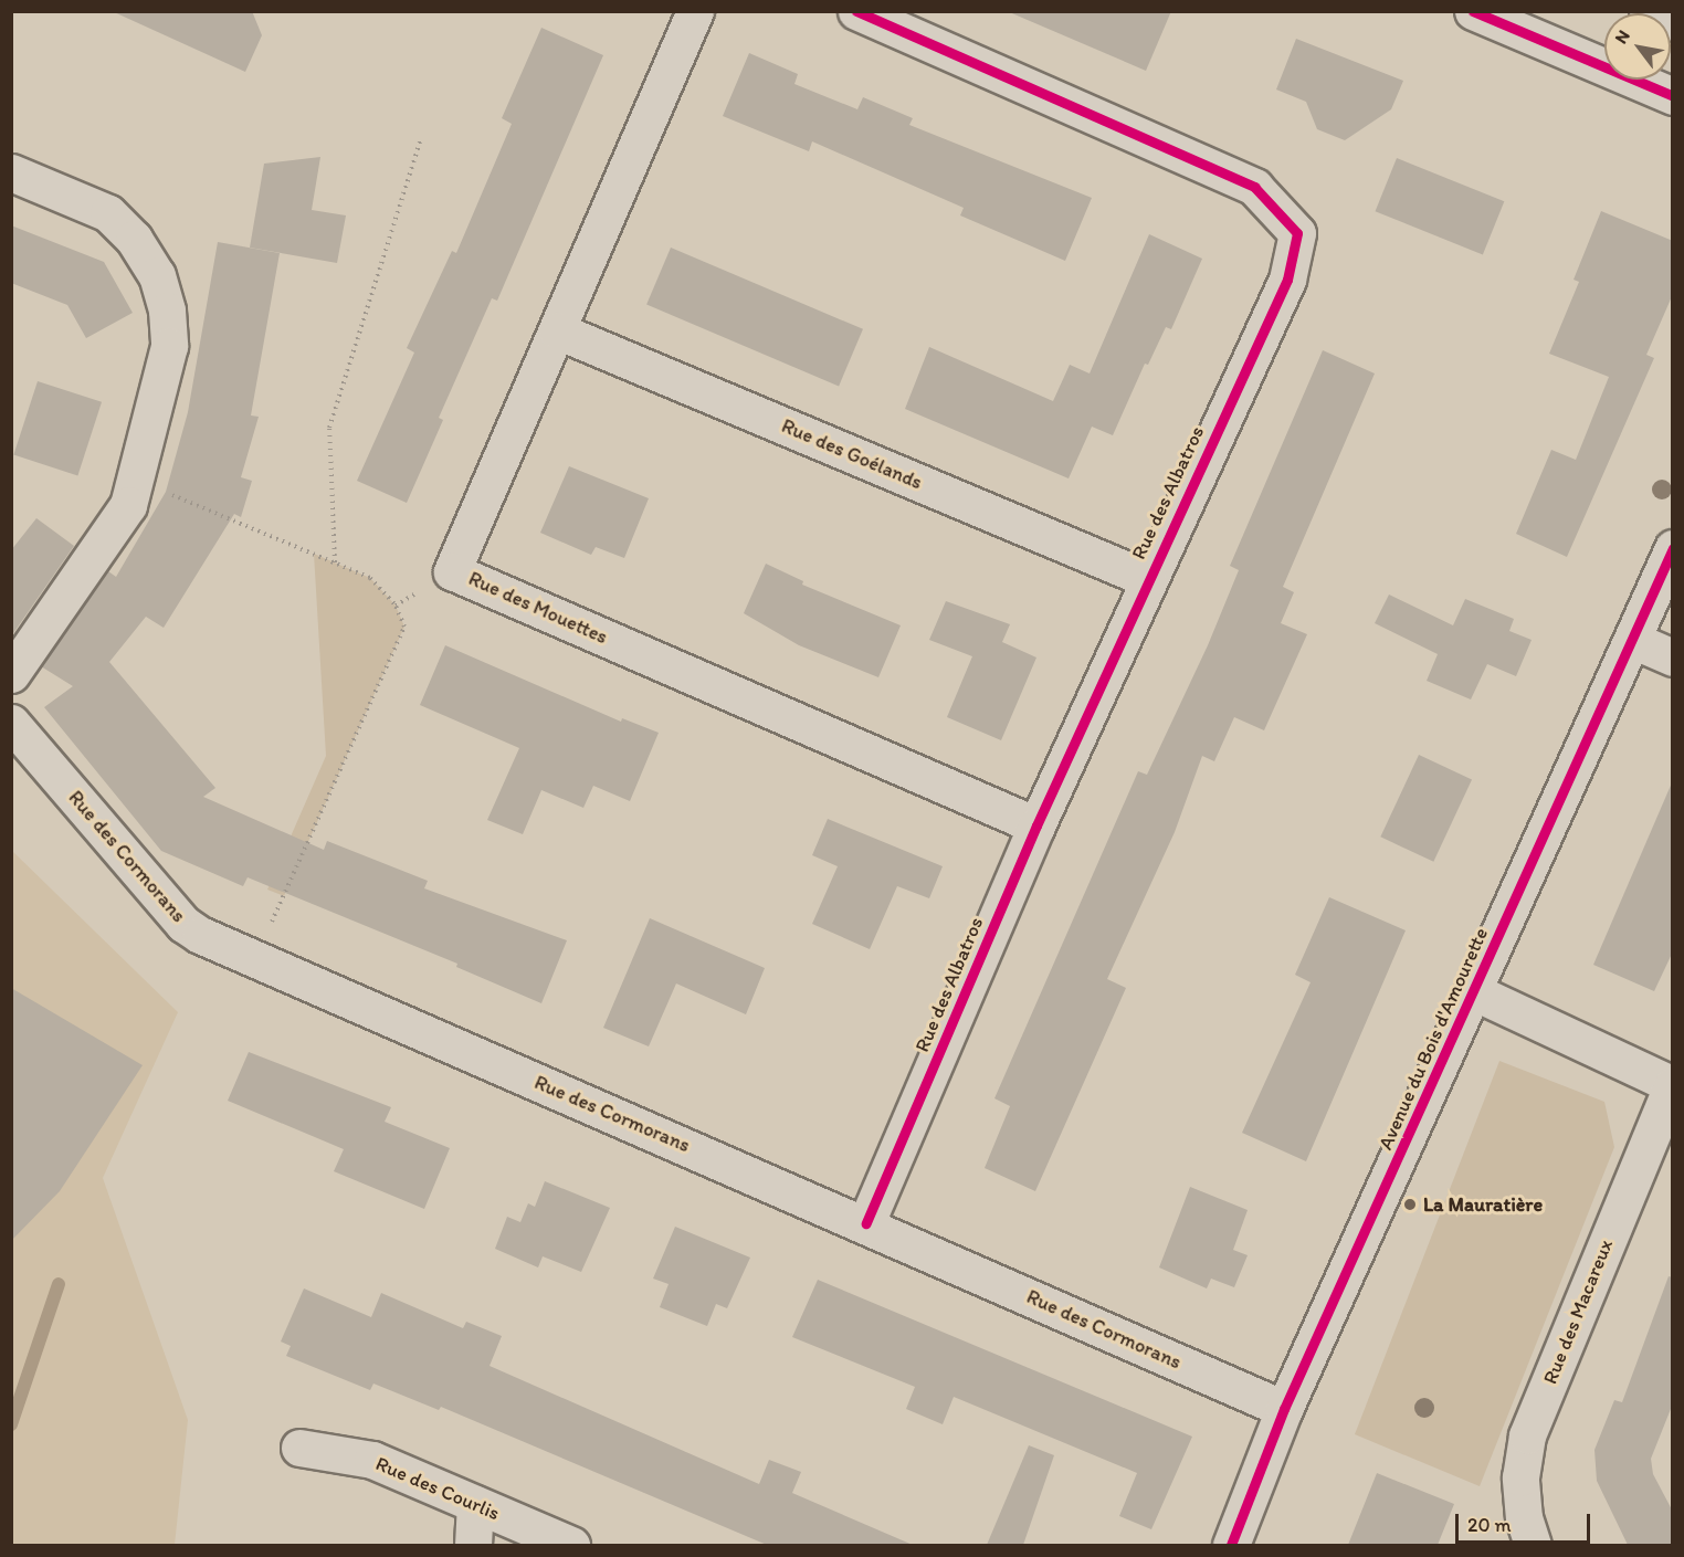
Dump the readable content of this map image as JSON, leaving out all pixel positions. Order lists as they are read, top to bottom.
{
  "streets": {
    "street": [
      "Rue des Goélands",
      "Rue des Albatros",
      "Rue des Mouettes",
      "Rue des Cormorans",
      "Avenue du Bois d'Amourette",
      "Rue des Macareux",
      "Rue des Courlis"
    ]
  },
  "crossings": [
    ["Rue des Goélands", "Rue des Albatros"],
    ["Rue des Goélands", "Rue des Mouettes"],
    ["Rue des Albatros", "Rue des Mouettes"],
    ["Rue des Albatros", "Rue des Cormorans"],
    ["Rue des Cormorans", "Avenue du Bois d'Amourette"]
  ],
  "places": ["La Mauratière"],
  "scale_bar": "20 m",
  "north": "top left"
}
